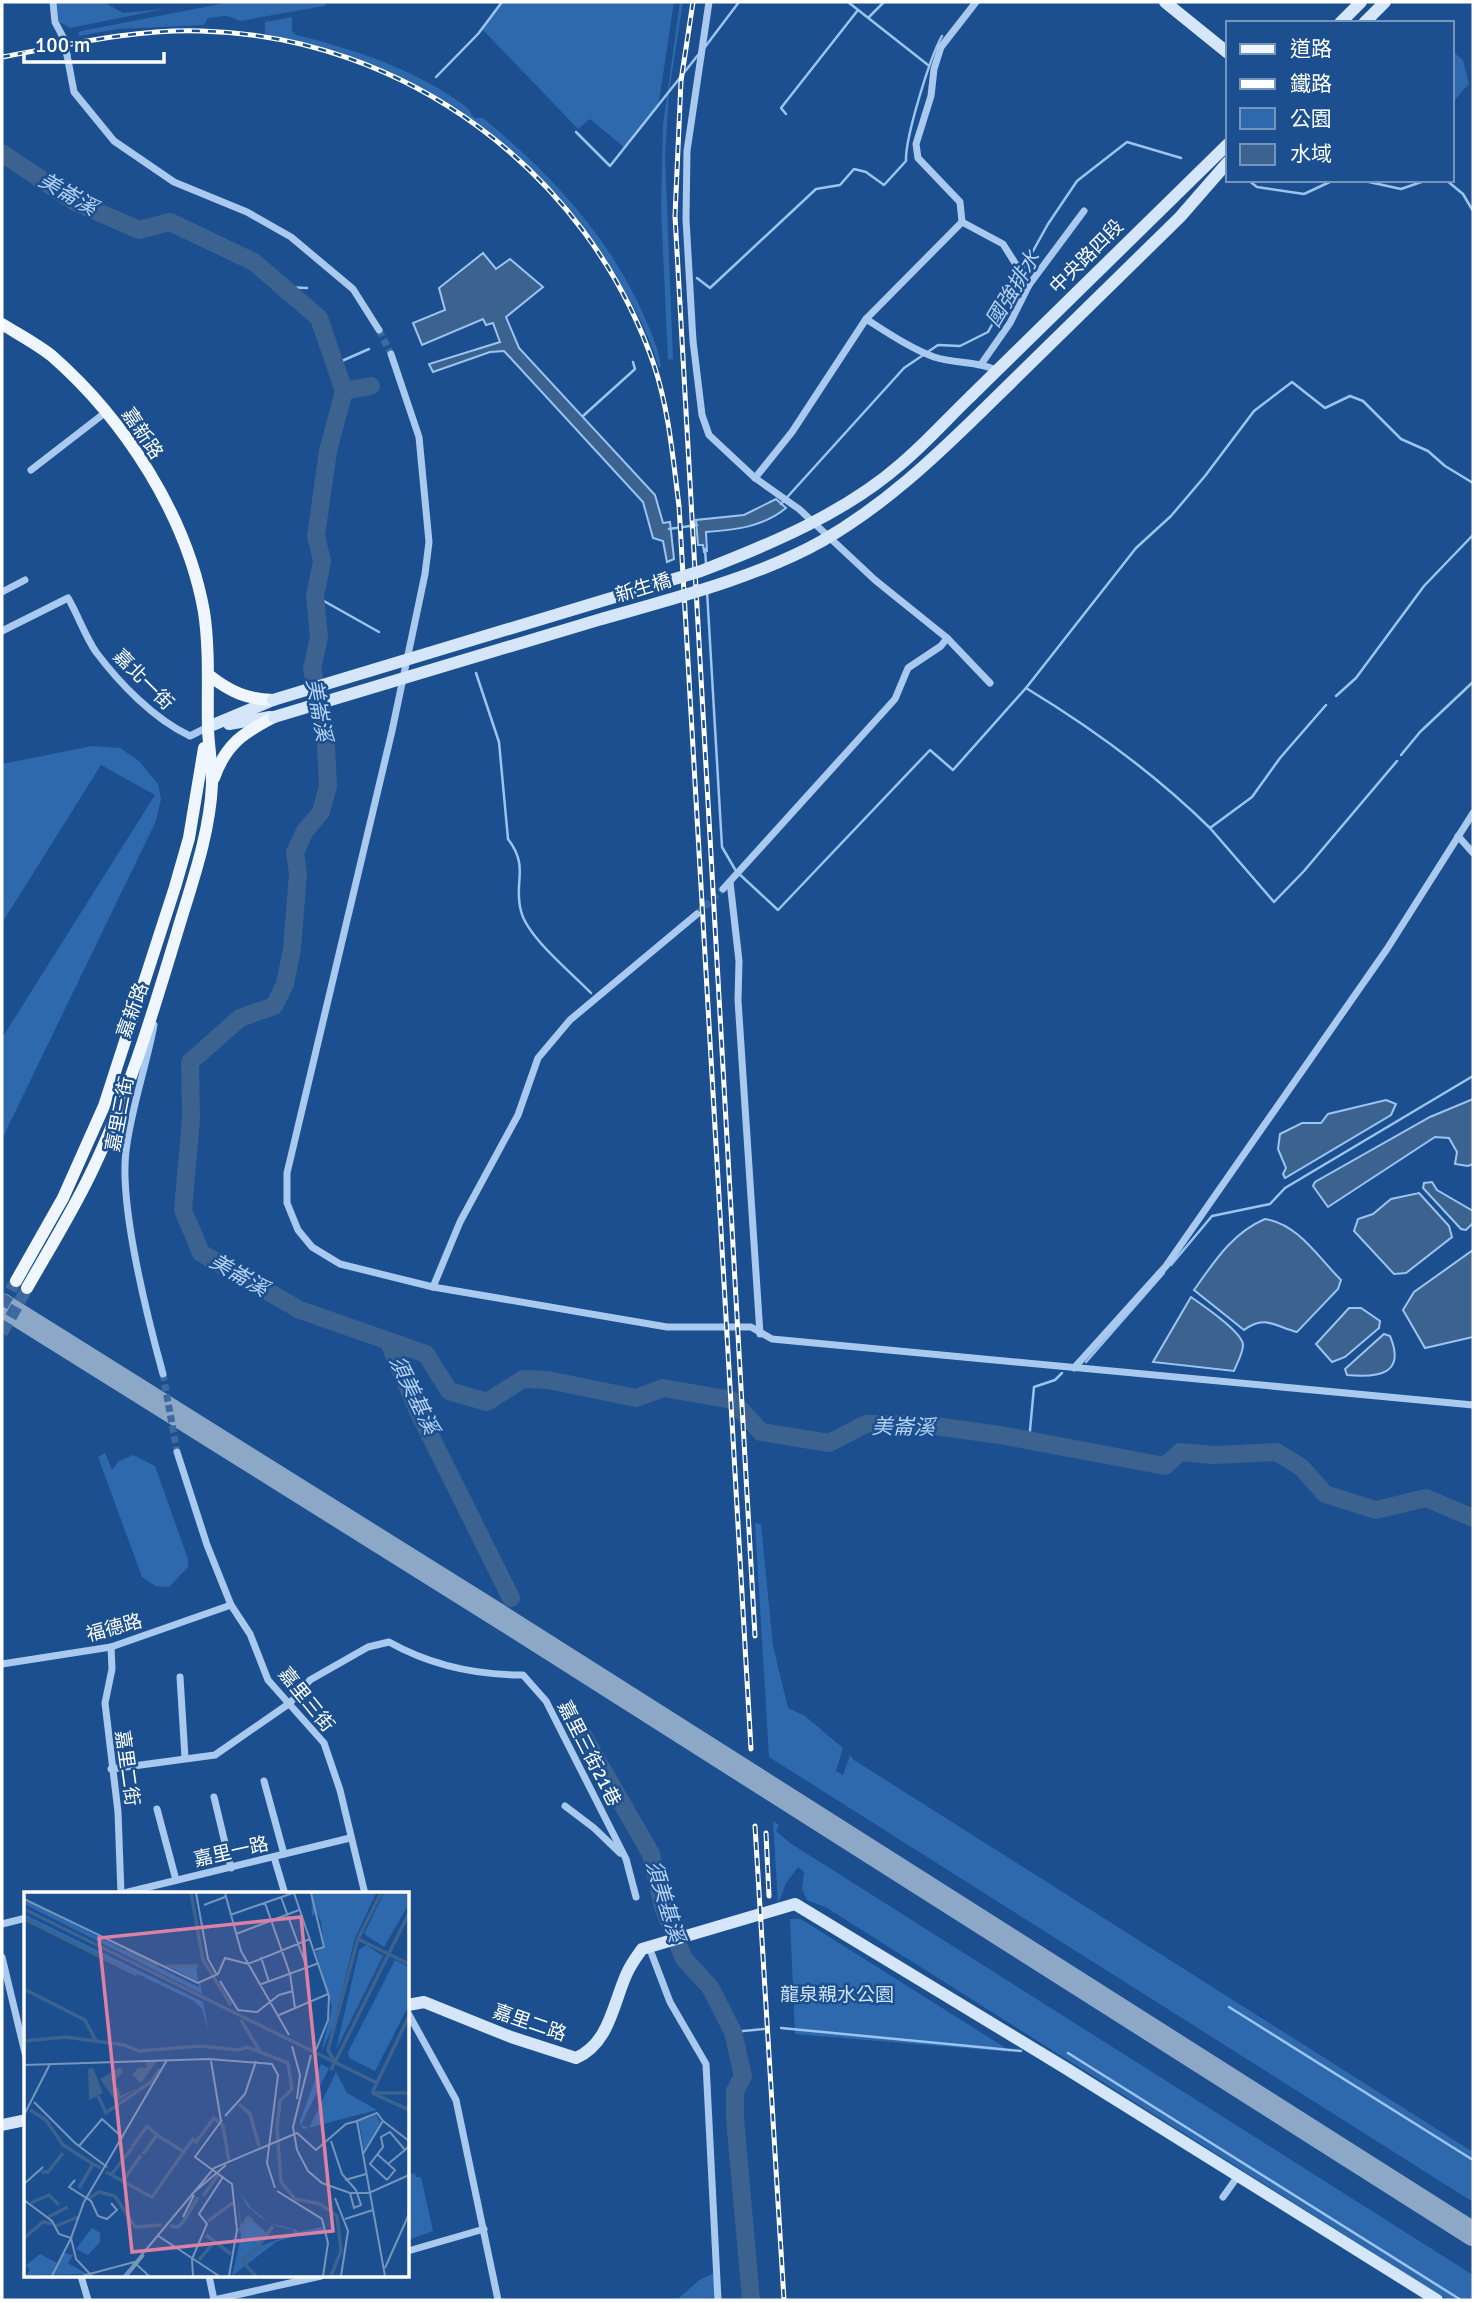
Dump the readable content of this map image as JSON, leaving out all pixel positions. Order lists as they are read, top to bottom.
{
  "streets": {
    "main road": ["嘉新路"],
    "street": [
      "中央路四段",
      "新生橋",
      "嘉北一街",
      "嘉里三街",
      "福德路",
      "嘉里三街21巷",
      "嘉里二街",
      "嘉里一路",
      "嘉里二路"
    ]
  },
  "crossings": [
    ["中央路四段", "新生橋"],
    ["嘉新路", "嘉北一街"],
    ["嘉新路", "嘉里三街"],
    ["嘉里三街", "福德路"],
    ["嘉里三街", "嘉里三街21巷"],
    ["嘉里三街", "嘉里一路"],
    ["福德路", "嘉里二街"]
  ],
  "water": ["美崙溪", "國強排水", "須美基溪"],
  "parks": ["龍泉親水公園"],
  "legend": [
    "道路",
    "鐵路",
    "公園",
    "水域"
  ],
  "scale_bar": "100 m"
}
